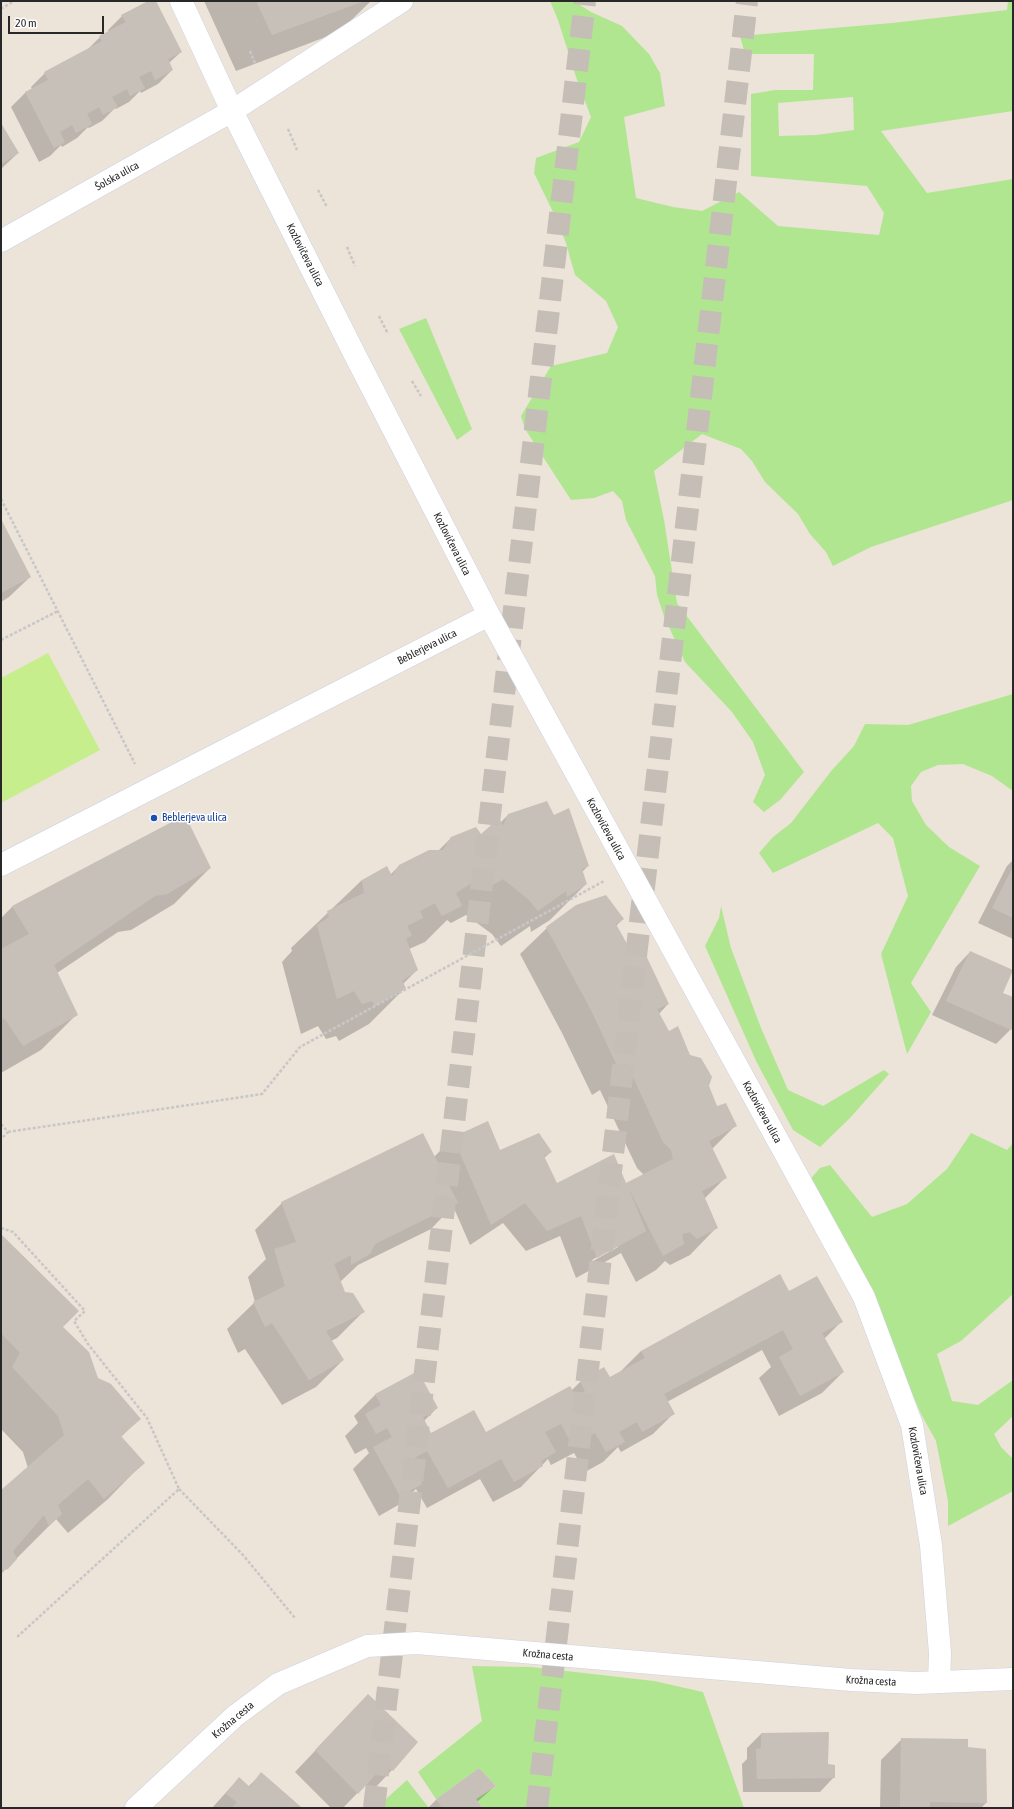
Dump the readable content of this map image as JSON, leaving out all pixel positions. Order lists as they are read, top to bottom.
{
  "streets": {
    "street": [
      "Šolska ulica",
      "Kozlovičeva ulica",
      "Beblerjeva ulica",
      "Krožna cesta"
    ]
  },
  "crossings": [
    ["Šolska ulica", "Kozlovičeva ulica"],
    ["Kozlovičeva ulica", "Beblerjeva ulica"],
    ["Kozlovičeva ulica", "Krožna cesta"]
  ],
  "places": ["Beblerjeva ulica"],
  "scale_bar": "20 m"
}
